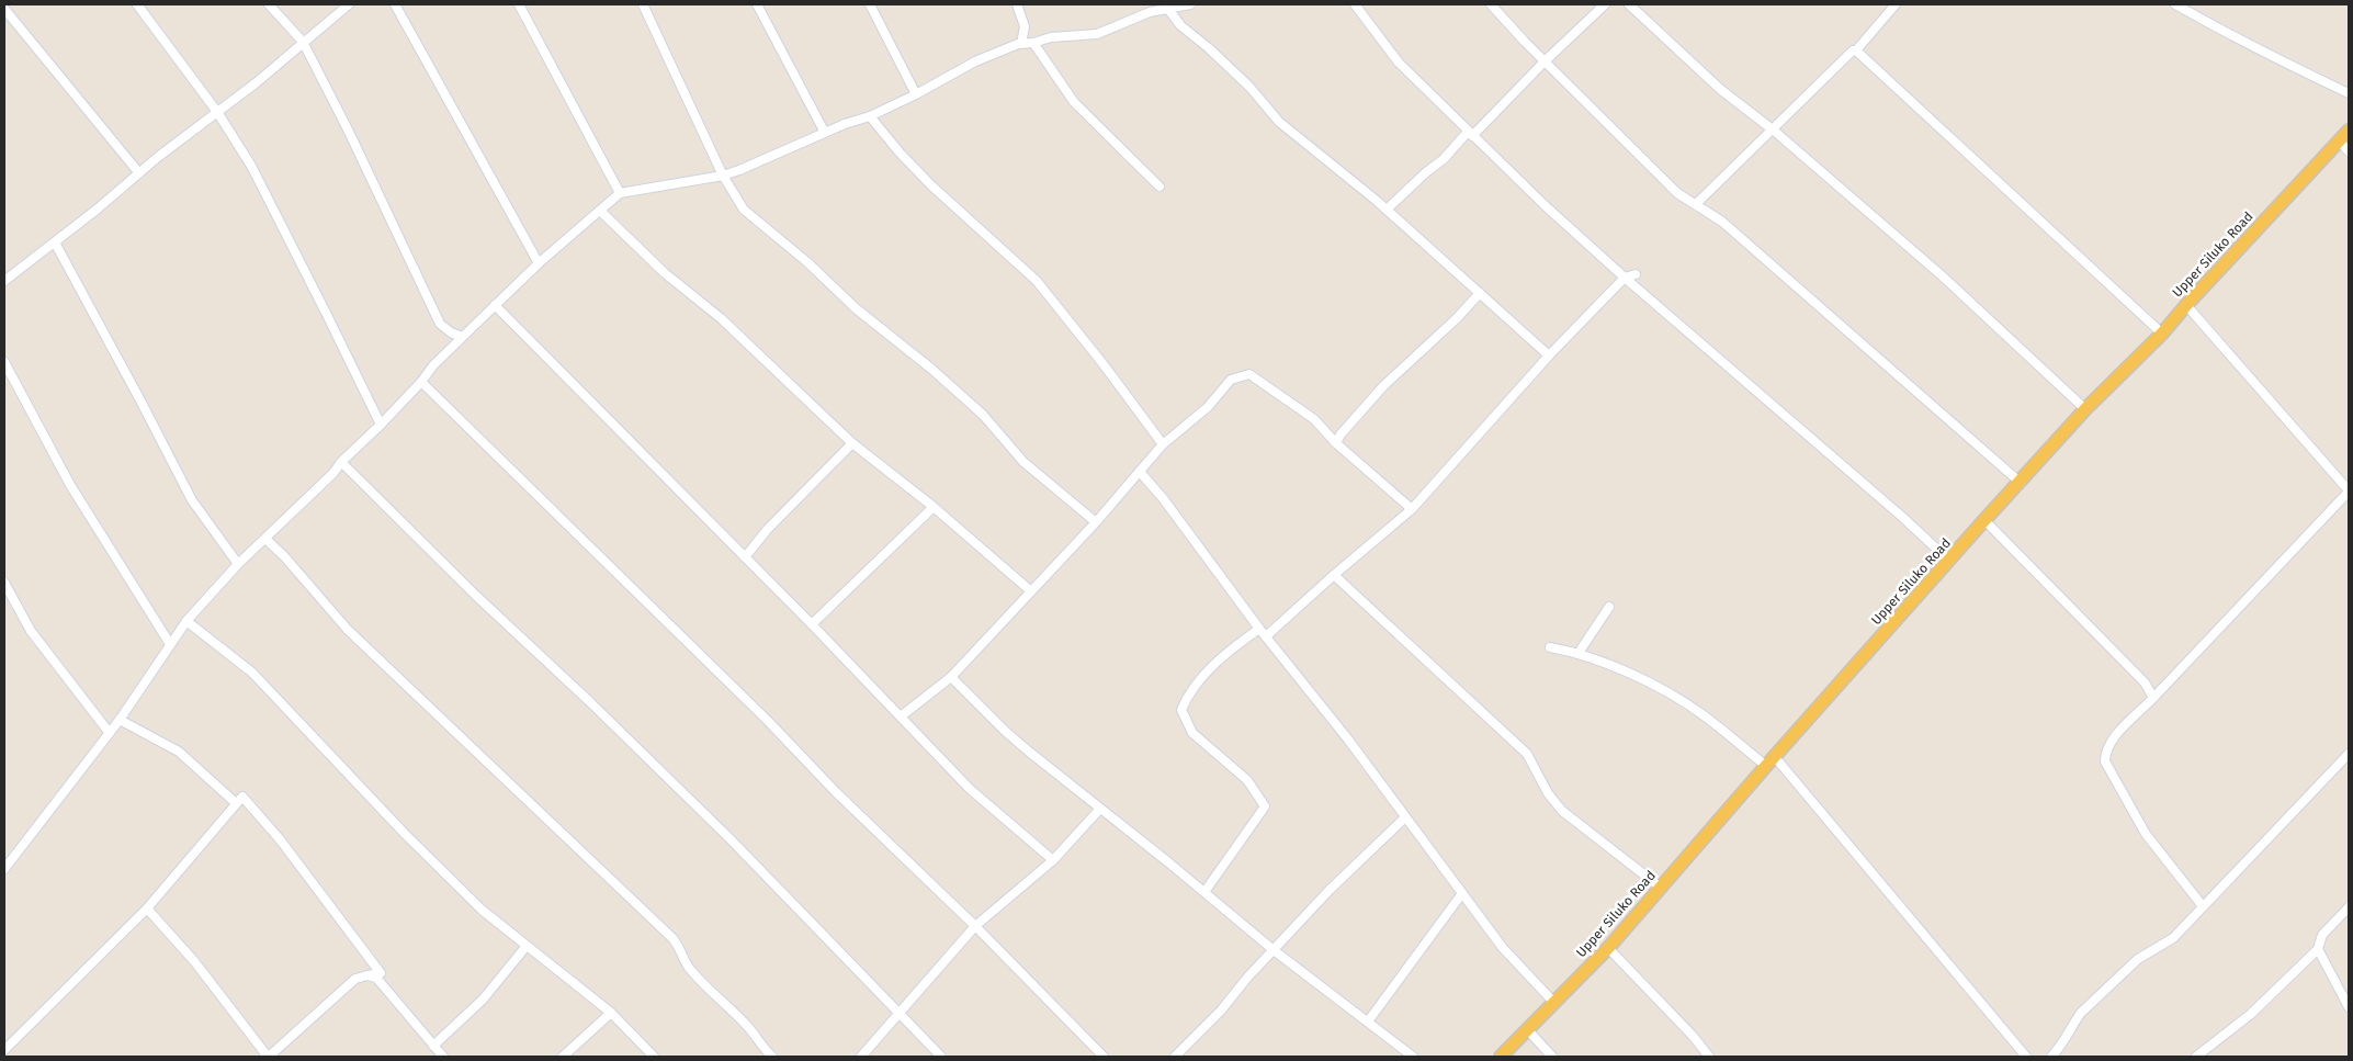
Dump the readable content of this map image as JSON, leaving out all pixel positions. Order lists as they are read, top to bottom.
{
  "streets": {
    "main road": ["Upper Siluko Road"]
  }
}
